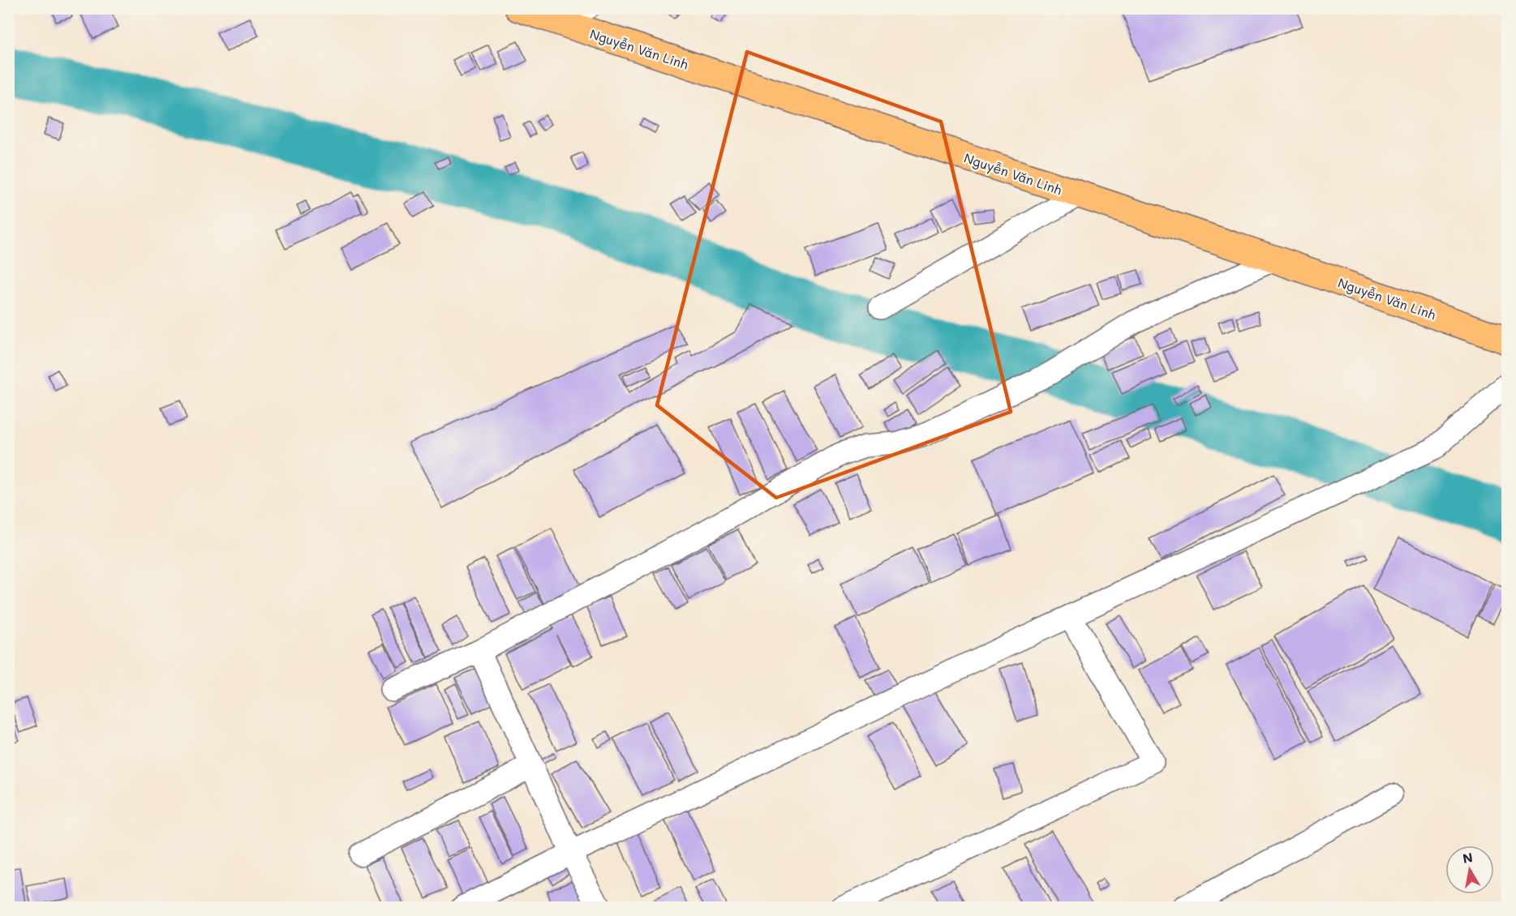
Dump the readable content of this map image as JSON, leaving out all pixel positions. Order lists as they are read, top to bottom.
{
  "streets": {
    "highway": ["Nguyễn Văn Linh"]
  },
  "north": "top"
}
